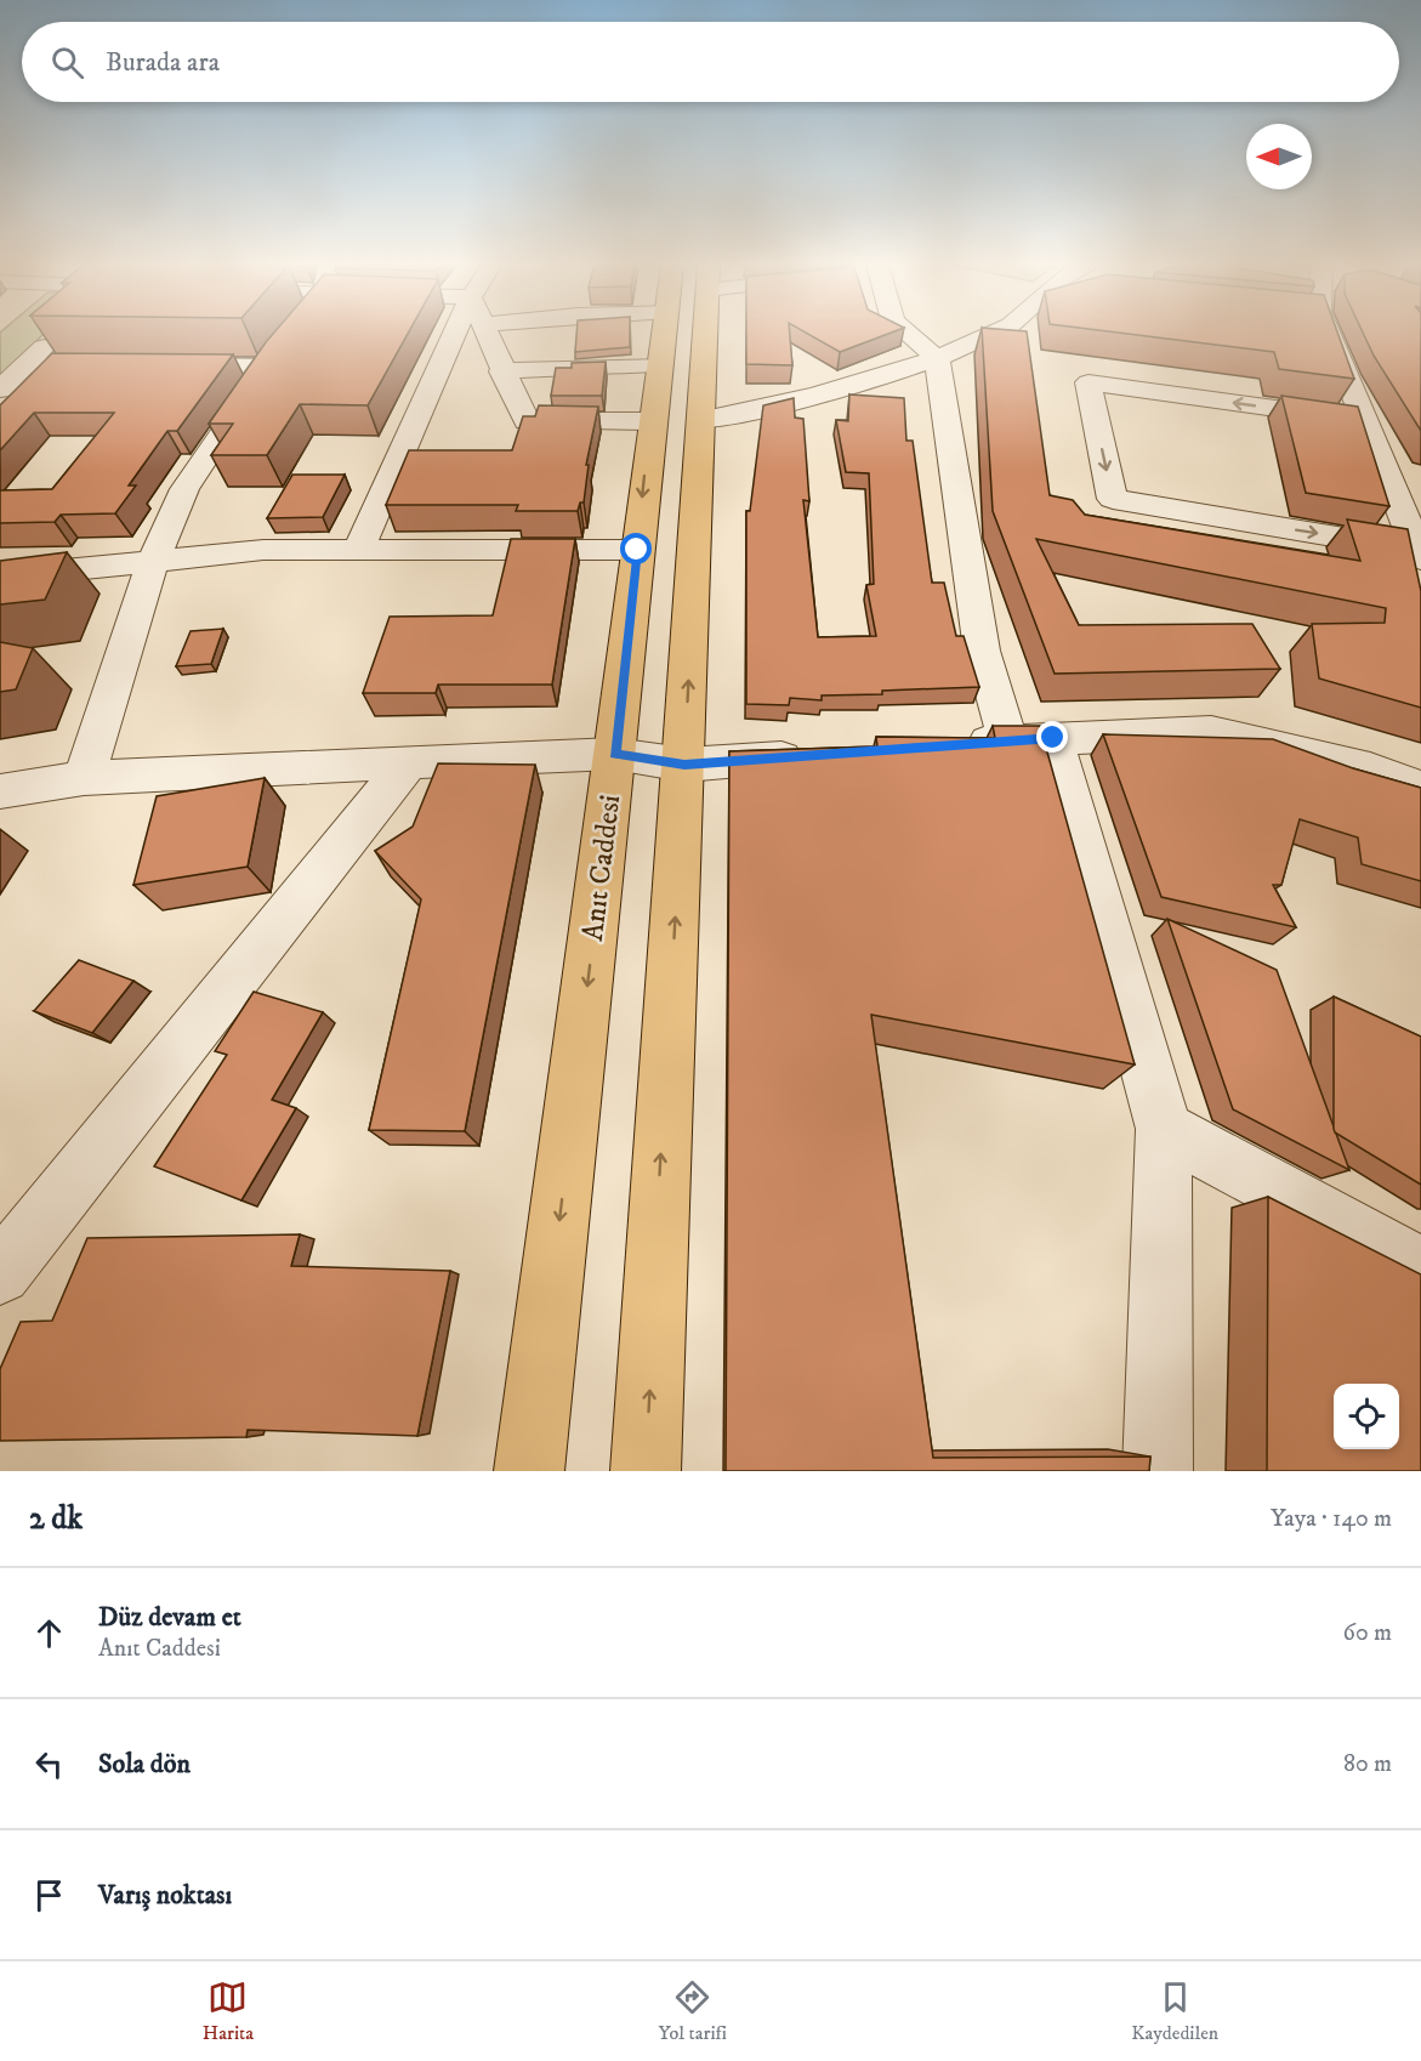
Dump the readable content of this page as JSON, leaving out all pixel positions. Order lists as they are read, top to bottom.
{
  "streets": {
    "main road": ["Anıt Caddesi"]
  },
  "north": "left",
  "page": {
    "search": "Burada ara",
    "heading": ["2 dk", "Yaya · 140 m"],
    "list": [
      ["Düz devam et", "Anıt Caddesi", "60 m"],
      ["Sola dön", "80 m"],
      "Varış noktası"
    ],
    "nav": ["Harita", "Yol tarifi", "Kaydedilen"]
  }
}
